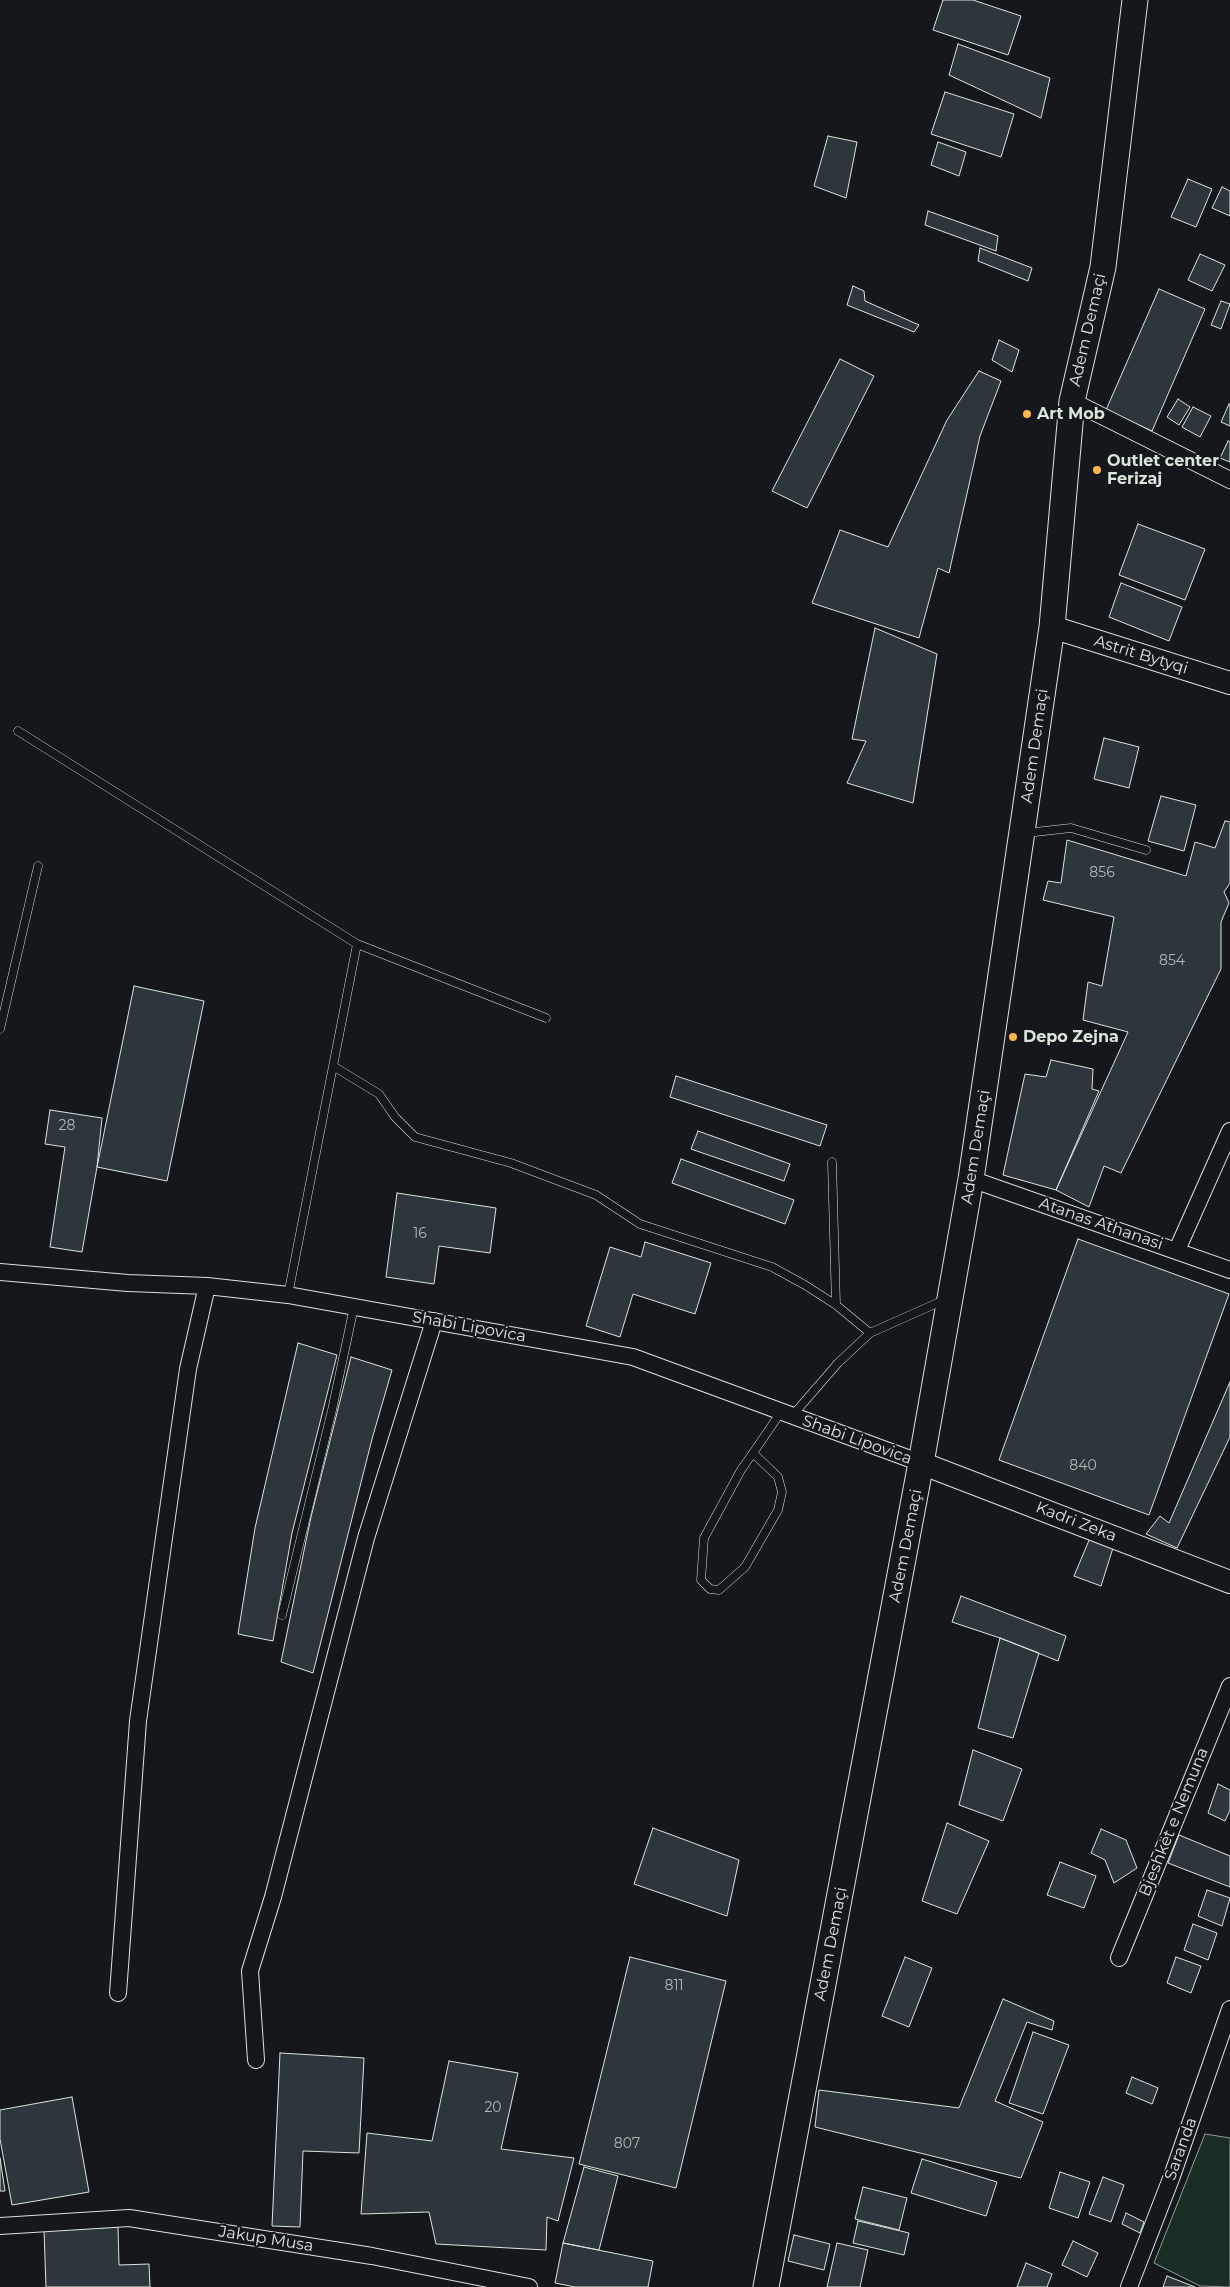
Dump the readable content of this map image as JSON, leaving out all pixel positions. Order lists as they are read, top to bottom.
{
  "streets": {
    "main road": ["Adem Demaçi"],
    "street": [
      "Astrit Bytyqi",
      "Atanas Athanasi",
      "Shabi Lipovica",
      "Kadri Zeka",
      "Bjeshkët e Nemuna",
      "Saranda",
      "Jakup Musa"
    ]
  },
  "crossings": [
    ["Adem Demaçi", "Astrit Bytyqi"],
    ["Adem Demaçi", "Atanas Athanasi"],
    ["Adem Demaçi", "Shabi Lipovica"],
    ["Adem Demaçi", "Kadri Zeka"],
    ["Shabi Lipovica", "Kadri Zeka"]
  ],
  "places": ["Art Mob", "Outlet center Ferizaj", "Depo Zejna"],
  "house_numbers": [
    "856",
    "854",
    "28",
    "16",
    "840",
    "811",
    "20",
    "807"
  ]
}
